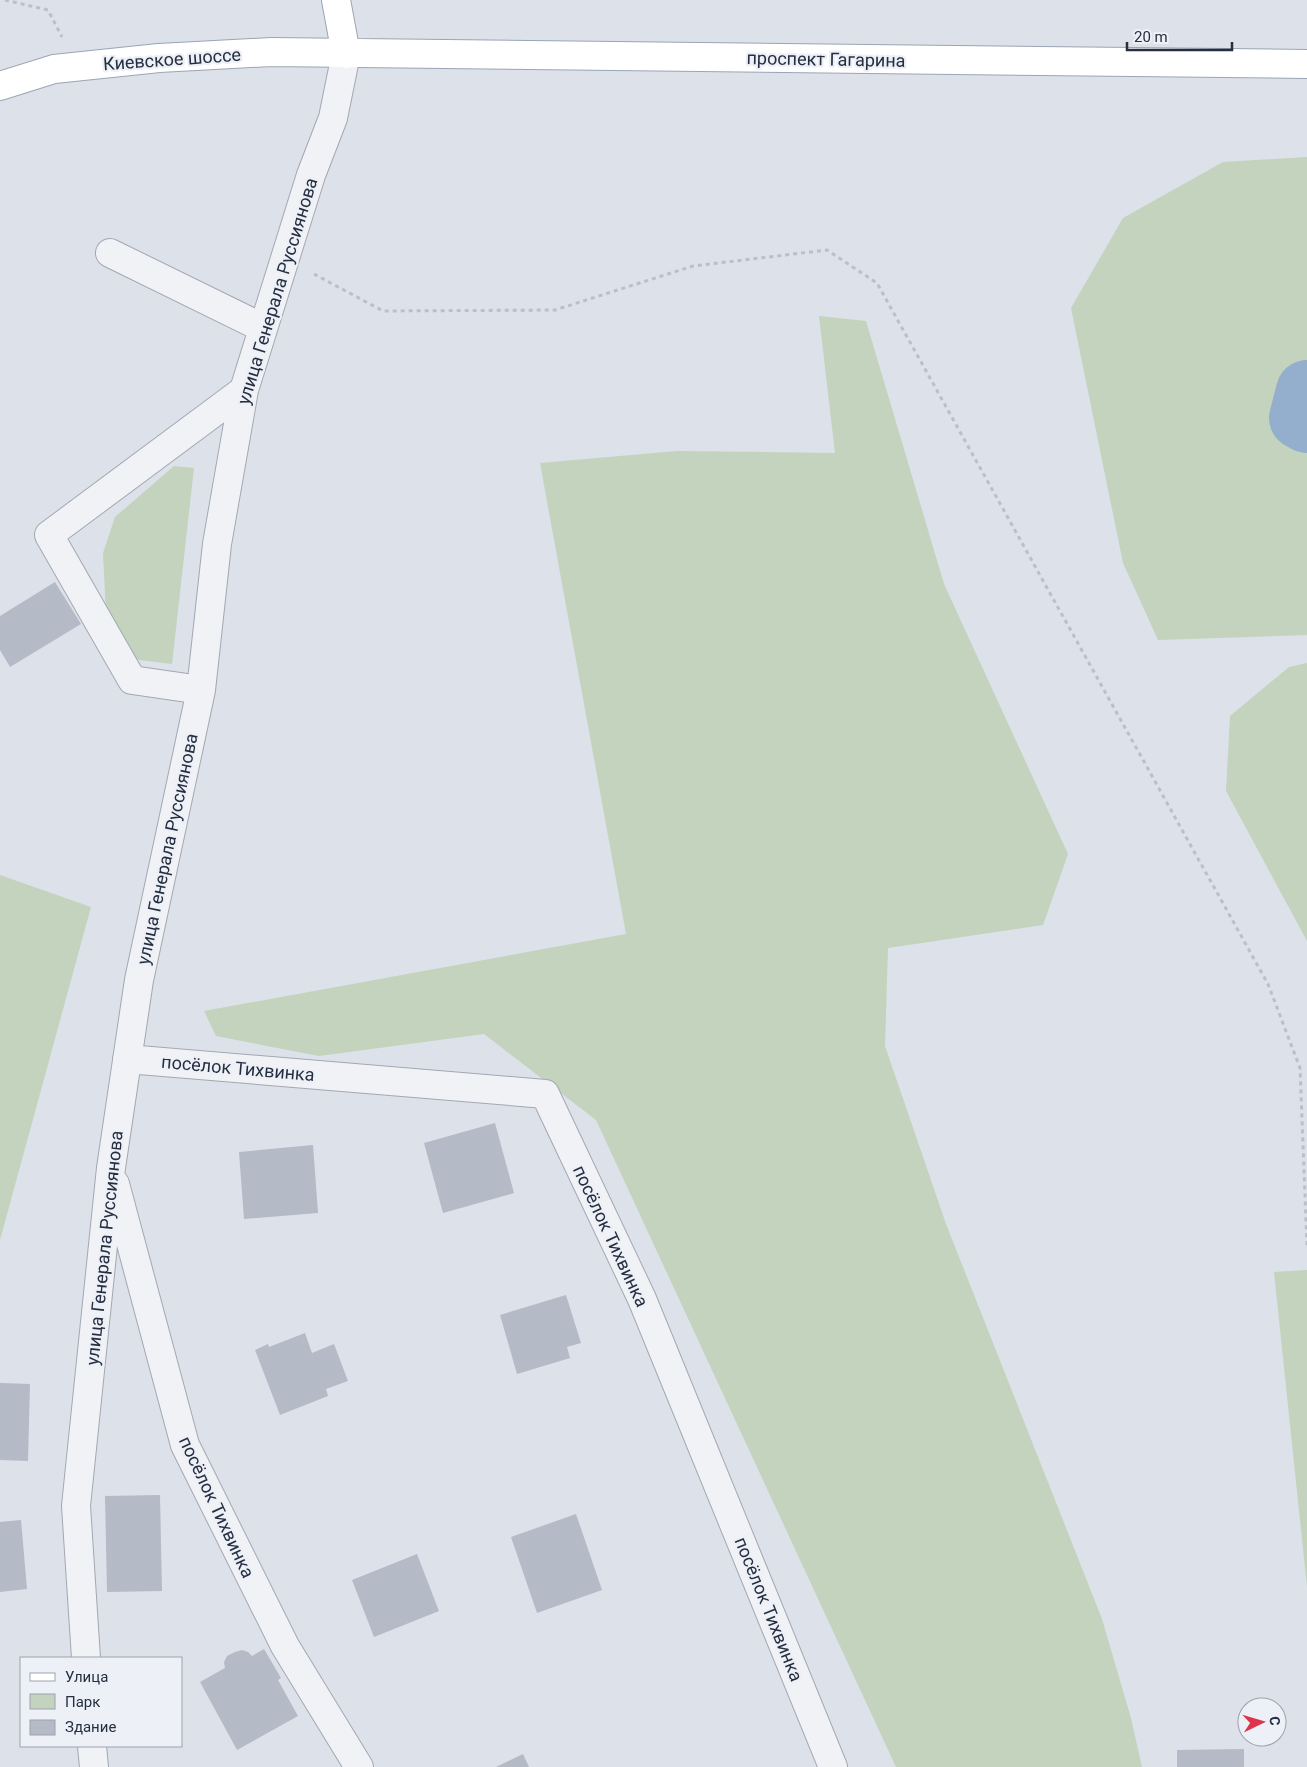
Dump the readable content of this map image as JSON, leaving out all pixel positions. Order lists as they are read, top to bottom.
{
  "streets": {
    "main road": ["Киевское шоссе", "проспект Гагарина"],
    "lane": ["улица Генерала Руссиянова", "посёлок Тихвинка"]
  },
  "crossings": [
    ["Киевское шоссе", "проспект Гагарина"],
    ["Киевское шоссе", "улица Генерала Руссиянова"],
    ["проспект Гагарина", "улица Генерала Руссиянова"],
    ["улица Генерала Руссиянова", "посёлок Тихвинка"]
  ],
  "legend": ["Улица", "Парк", "Здание"],
  "scale_bar": "20 m",
  "north": "right"
}
